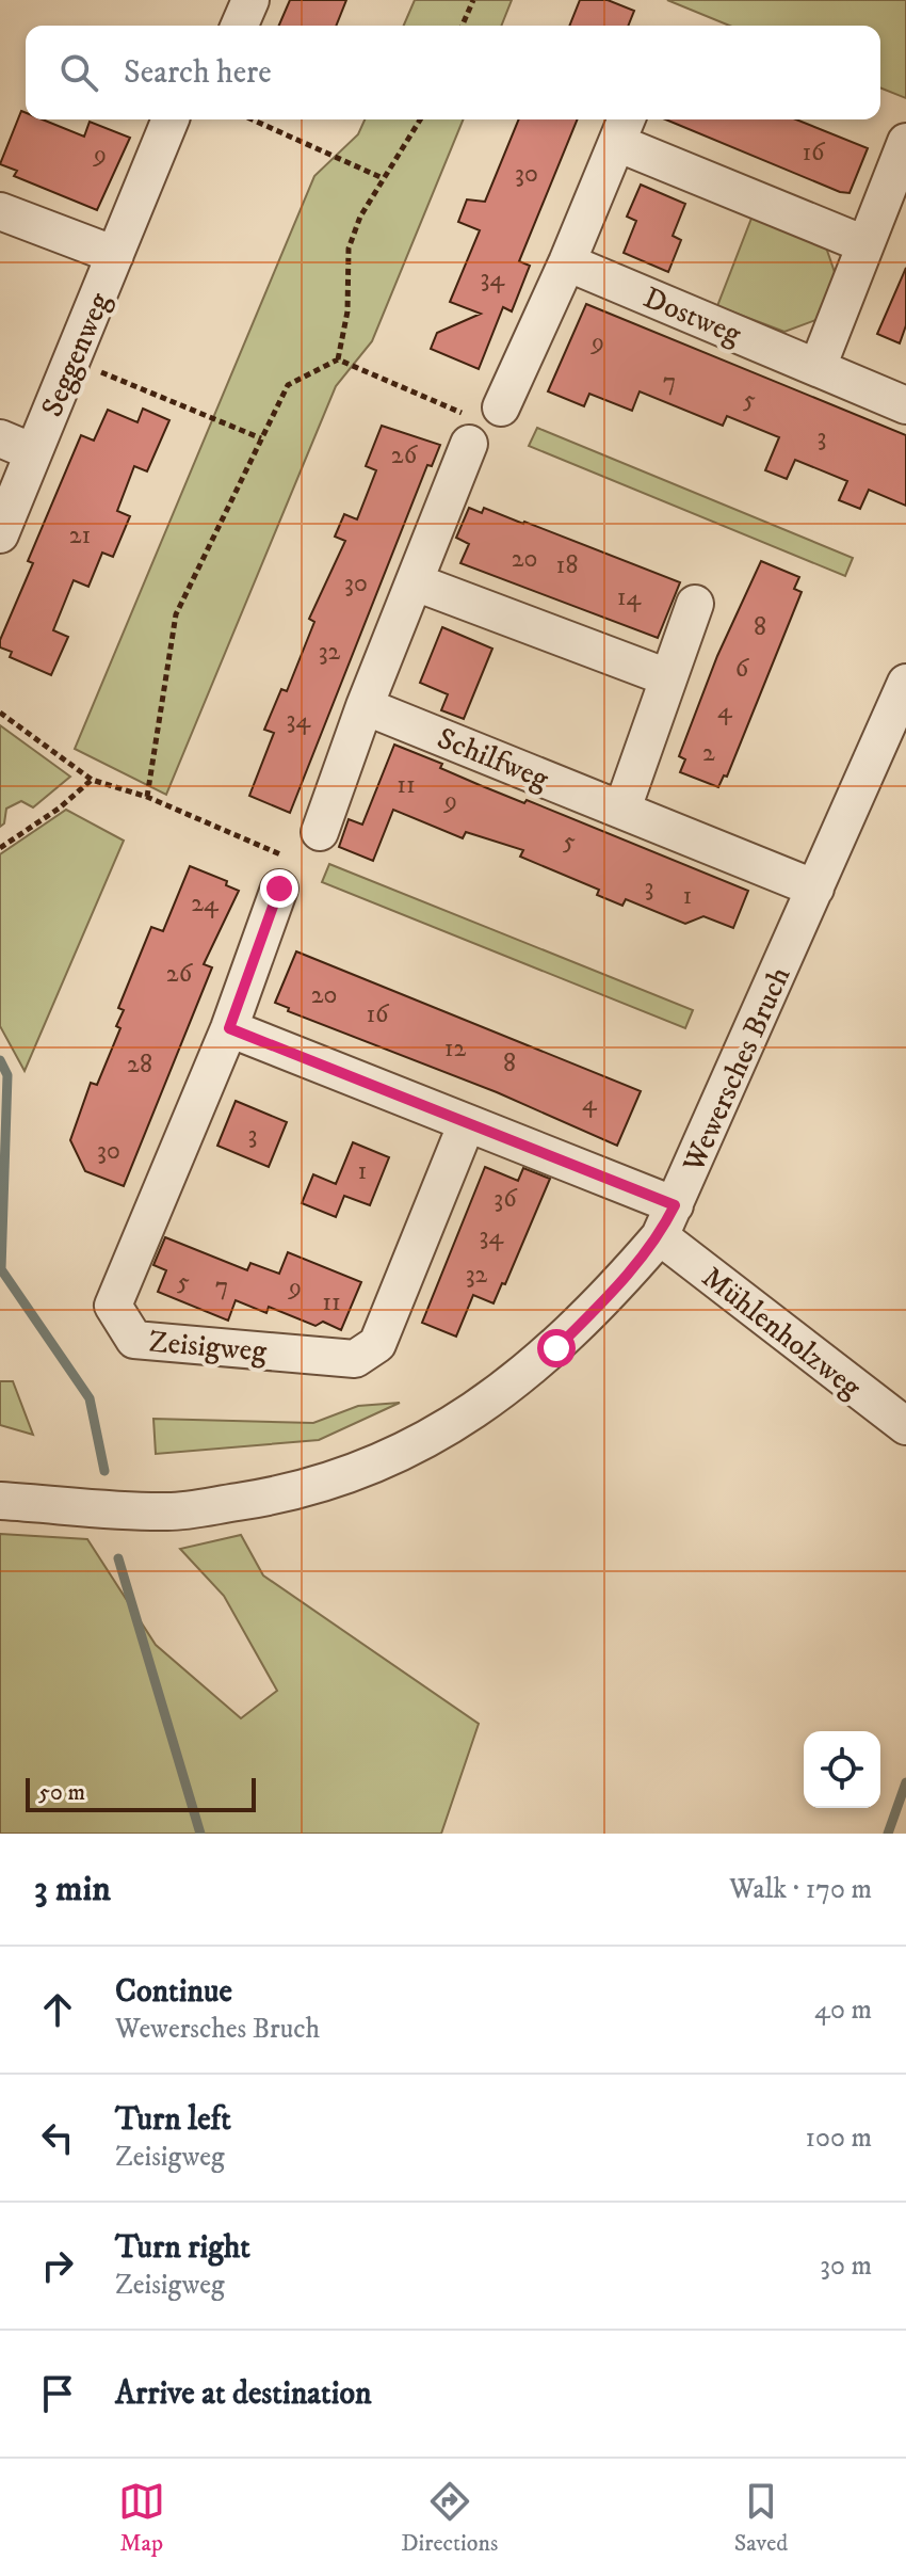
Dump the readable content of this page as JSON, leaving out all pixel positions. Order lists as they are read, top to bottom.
{
  "streets": {
    "street": [
      "Dostweg",
      "Seggenweg",
      "Schilfweg",
      "Wewersches Bruch",
      "Mühlenholzweg",
      "Zeisigweg"
    ]
  },
  "crossings": [
    ["Schilfweg", "Wewersches Bruch"],
    ["Wewersches Bruch", "Mühlenholzweg"]
  ],
  "house_numbers": [
    "16",
    "9",
    "30",
    "34",
    "9",
    "7",
    "5",
    "3",
    "26",
    "21",
    "20",
    "18",
    "30",
    "14",
    "8",
    "32",
    "6",
    "4",
    "34",
    "2",
    "11",
    "9",
    "5",
    "3",
    "1",
    "24",
    "26",
    "20",
    "16",
    "12",
    "8",
    "28",
    "4",
    "3",
    "30",
    "1",
    "36",
    "34",
    "32",
    "5",
    "7",
    "9",
    "11"
  ],
  "scale_bar": "50 m",
  "page": {
    "search": "Search here",
    "scale": "50 m",
    "heading": ["3 min", "Walk · 170 m"],
    "list": [
      ["Continue", "Wewersches Bruch", "40 m"],
      ["Turn left", "Zeisigweg", "100 m"],
      ["Turn right", "Zeisigweg", "30 m"],
      "Arrive at destination"
    ],
    "nav": ["Map", "Directions", "Saved"]
  }
}
